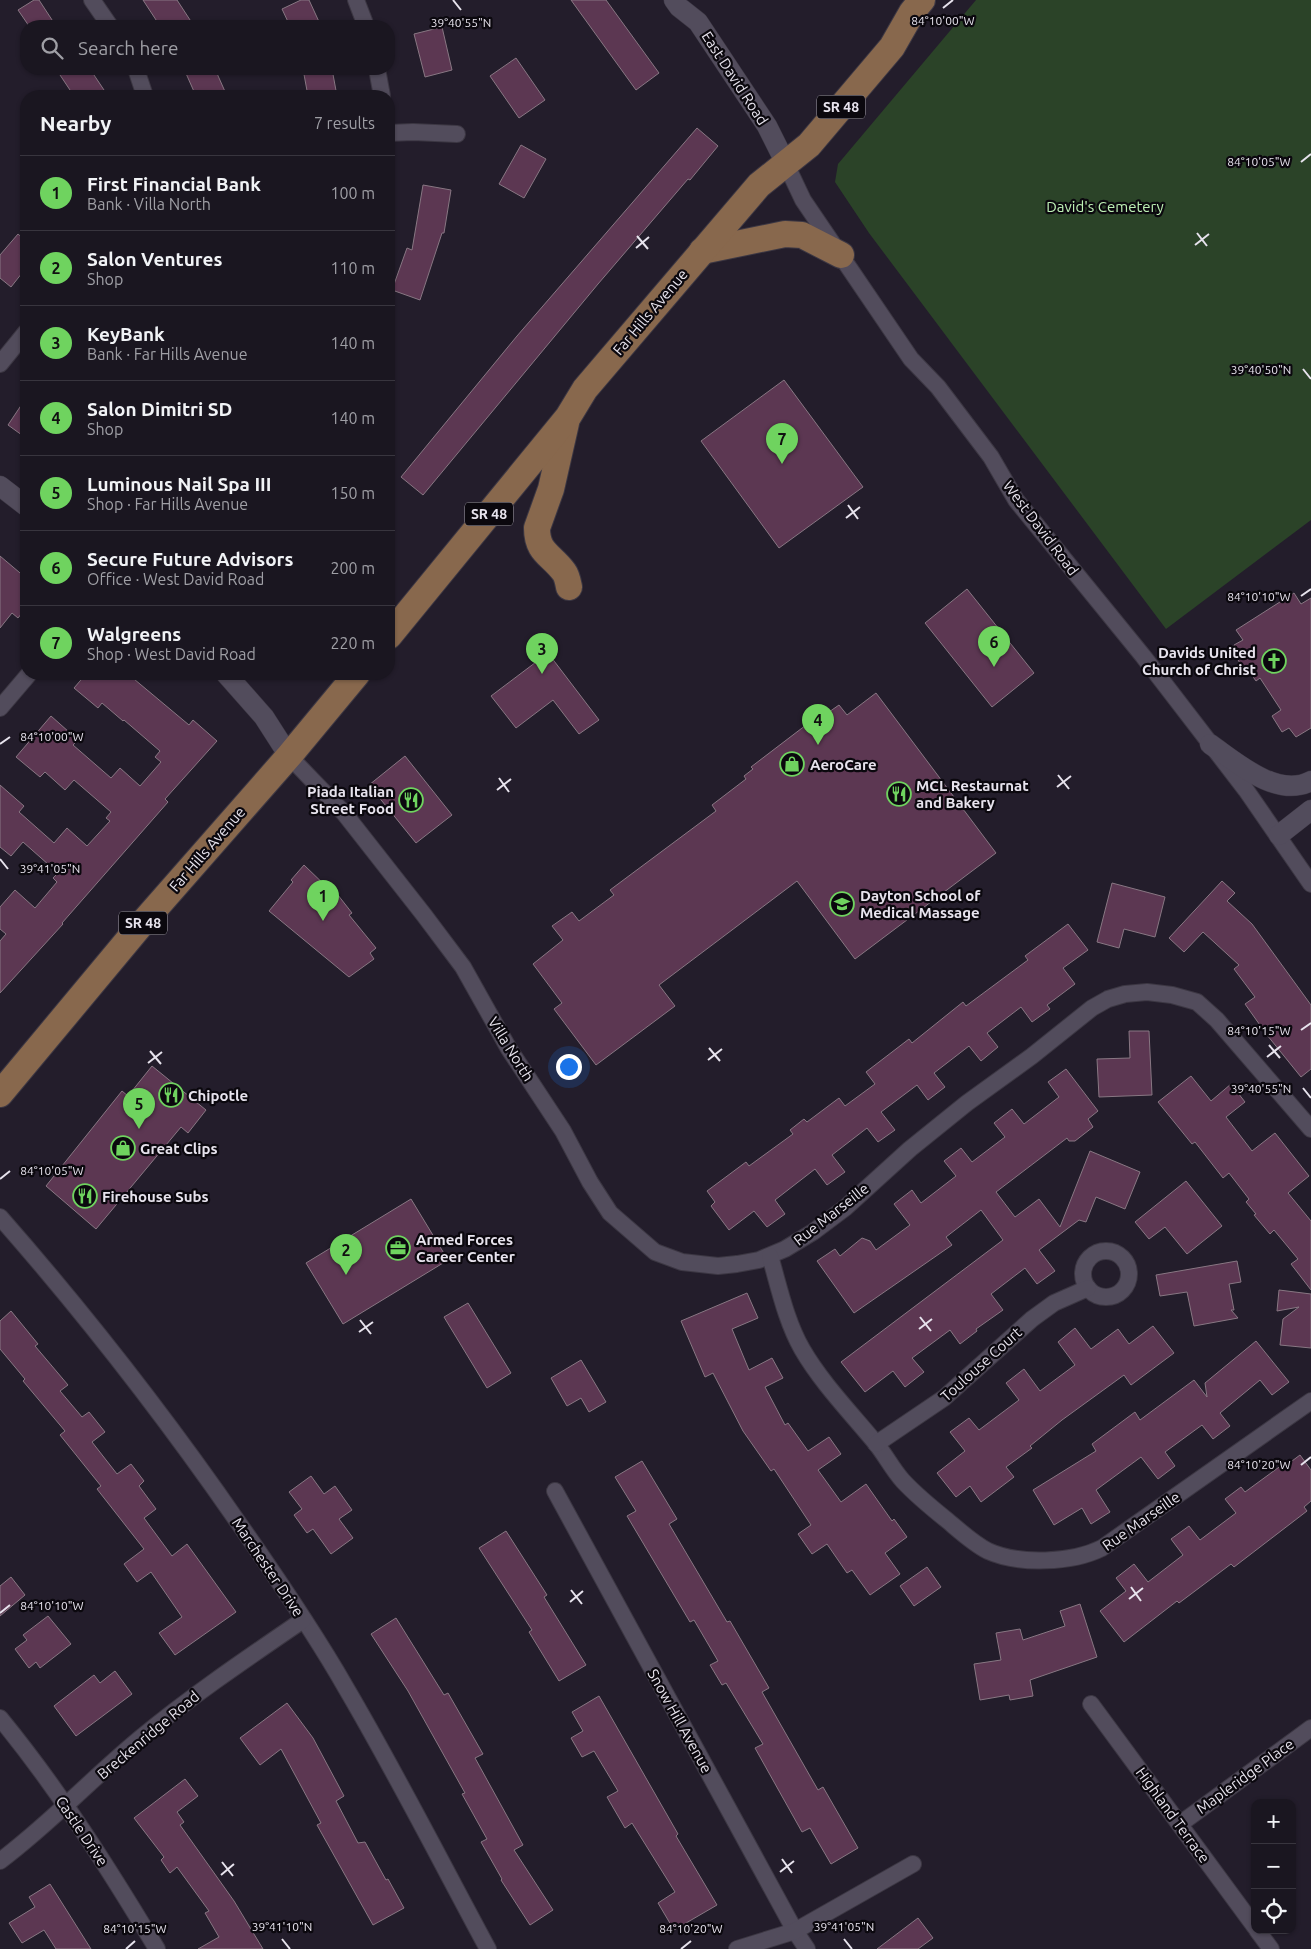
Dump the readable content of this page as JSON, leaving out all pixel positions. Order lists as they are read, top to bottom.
{
  "streets": {
    "main road": ["SR 48", "Far Hills Avenue"],
    "street": [
      "East David Road",
      "West David Road",
      "Villa North",
      "Rue Marseille",
      "Toulouse Court",
      "Marchester Drive",
      "Snow Hill Avenue",
      "Breckenridge Road",
      "Mapleridge Place",
      "Highland Terrace",
      "Castle Drive"
    ]
  },
  "crossings": [
    ["East David Road", "Far Hills Avenue"],
    ["East David Road", "West David Road"],
    ["Far Hills Avenue", "West David Road"],
    ["Far Hills Avenue", "Villa North"],
    ["Villa North", "Rue Marseille"],
    ["Rue Marseille", "Toulouse Court"],
    ["Marchester Drive", "Breckenridge Road"],
    ["Breckenridge Road", "Castle Drive"],
    ["Mapleridge Place", "Highland Terrace"]
  ],
  "parks": ["David's Cemetery"],
  "places": {
    "church": ["Davids United Church of Christ"],
    "shop": ["AeroCare", "Great Clips"],
    "restaurant": [
      "MCL Restaurnat and Bakery",
      "Piada Italian Street Food",
      "Chipotle",
      "Firehouse Subs"
    ],
    "school or university": ["Dayton School of Medical Massage"],
    "office": ["Armed Forces Career Center"]
  },
  "page": {
    "search": "Search here",
    "heading": ["Nearby", "7 results"],
    "list": [
      {
        "mark": "1",
        "name": "First Financial Bank",
        "note": "Bank · Villa North",
        "value": "100 m"
      },
      {
        "mark": "2",
        "name": "Salon Ventures",
        "note": "Shop",
        "value": "110 m"
      },
      {
        "mark": "3",
        "name": "KeyBank",
        "note": "Bank · Far Hills Avenue",
        "value": "140 m"
      },
      {
        "mark": "4",
        "name": "Salon Dimitri SD",
        "note": "Shop",
        "value": "140 m"
      },
      {
        "mark": "5",
        "name": "Luminous Nail Spa III",
        "note": "Shop · Far Hills Avenue",
        "value": "150 m"
      },
      {
        "mark": "6",
        "name": "Secure Future Advisors",
        "note": "Office · West David Road",
        "value": "200 m"
      },
      {
        "mark": "7",
        "name": "Walgreens",
        "note": "Shop · West David Road",
        "value": "220 m"
      }
    ],
    "pins": [
      "7",
      "6",
      "3",
      "4",
      "1",
      "5",
      "2"
    ],
    "map_buttons": ["+", "−"]
  },
  "coordinates": [
    "84°10'00\"W",
    "39°40'55\"N",
    "84°10'05\"W",
    "39°40'50\"N",
    "84°10'10\"W",
    "39°41'05\"N",
    "84°10'15\"W",
    "84°10'20\"W",
    "39°41'10\"N"
  ]
}
